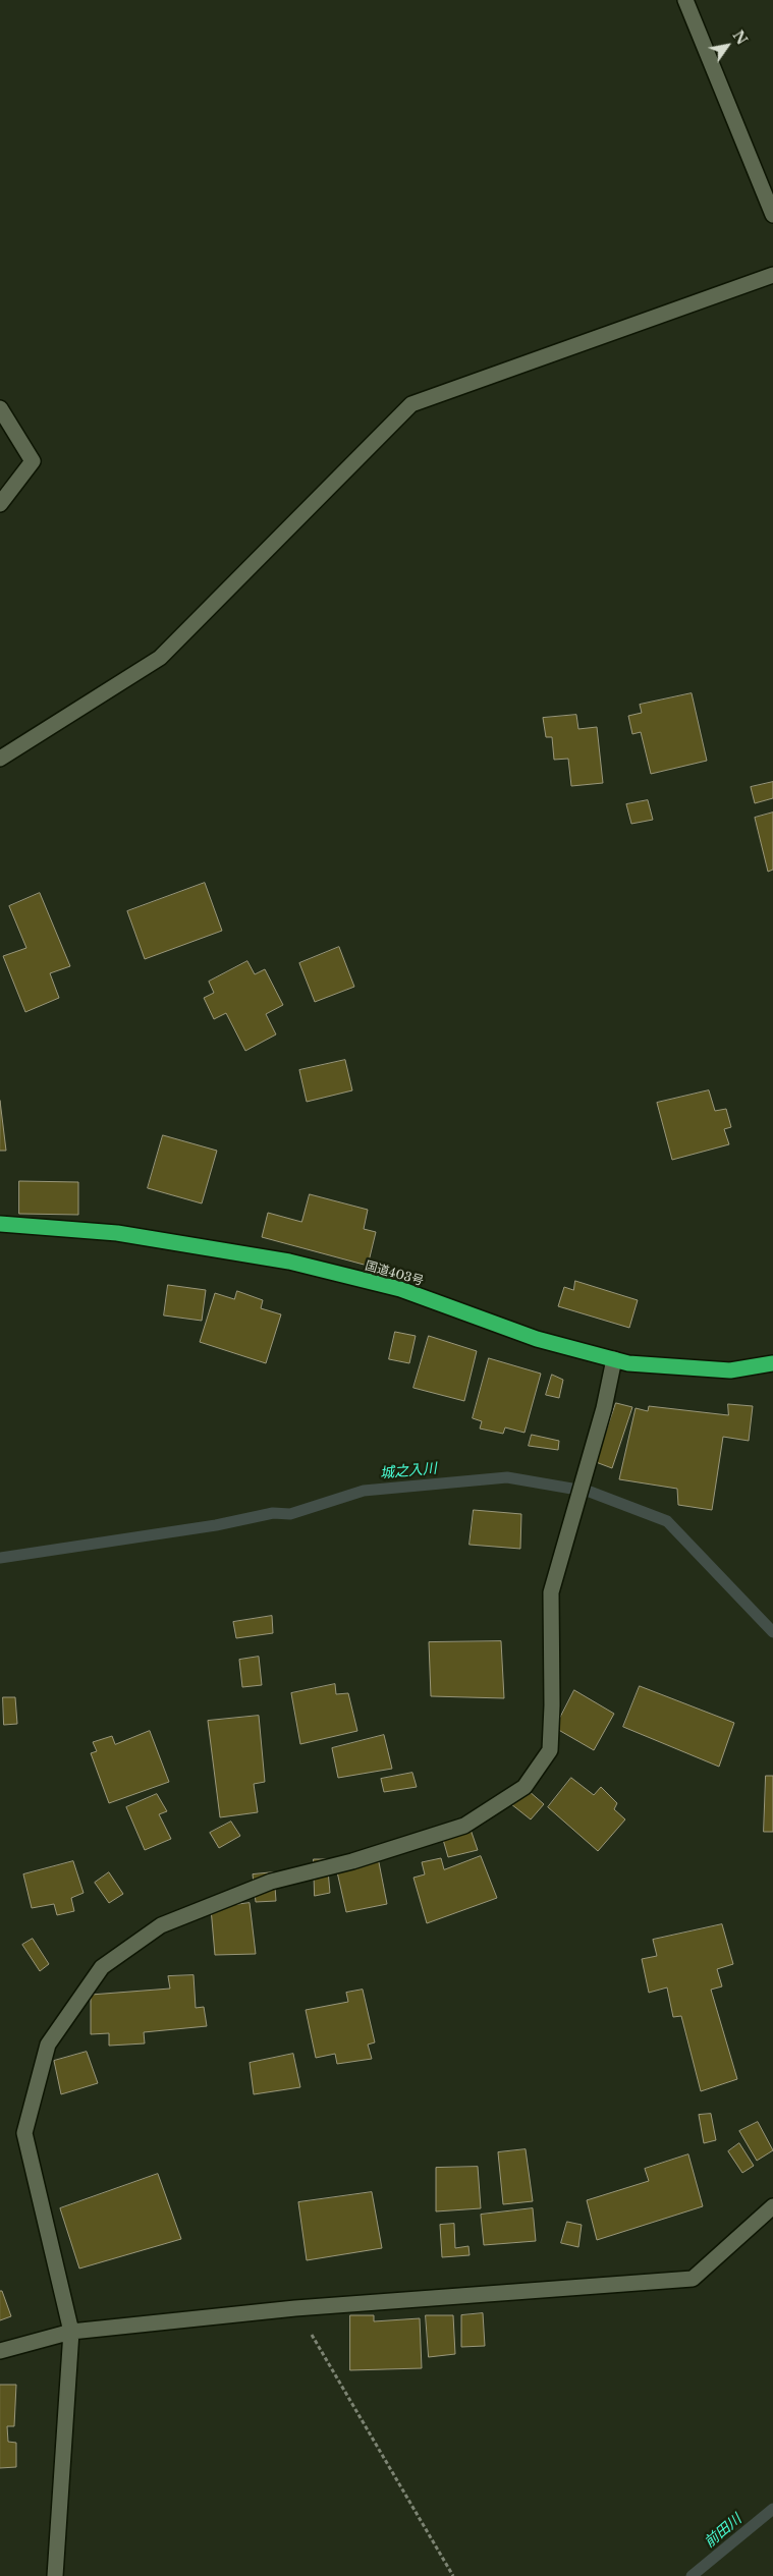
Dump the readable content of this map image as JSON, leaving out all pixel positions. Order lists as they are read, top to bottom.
{
  "streets": {
    "highway": ["国道403号"]
  },
  "water": ["城之入川", "前田川"],
  "north": "top right"
}
